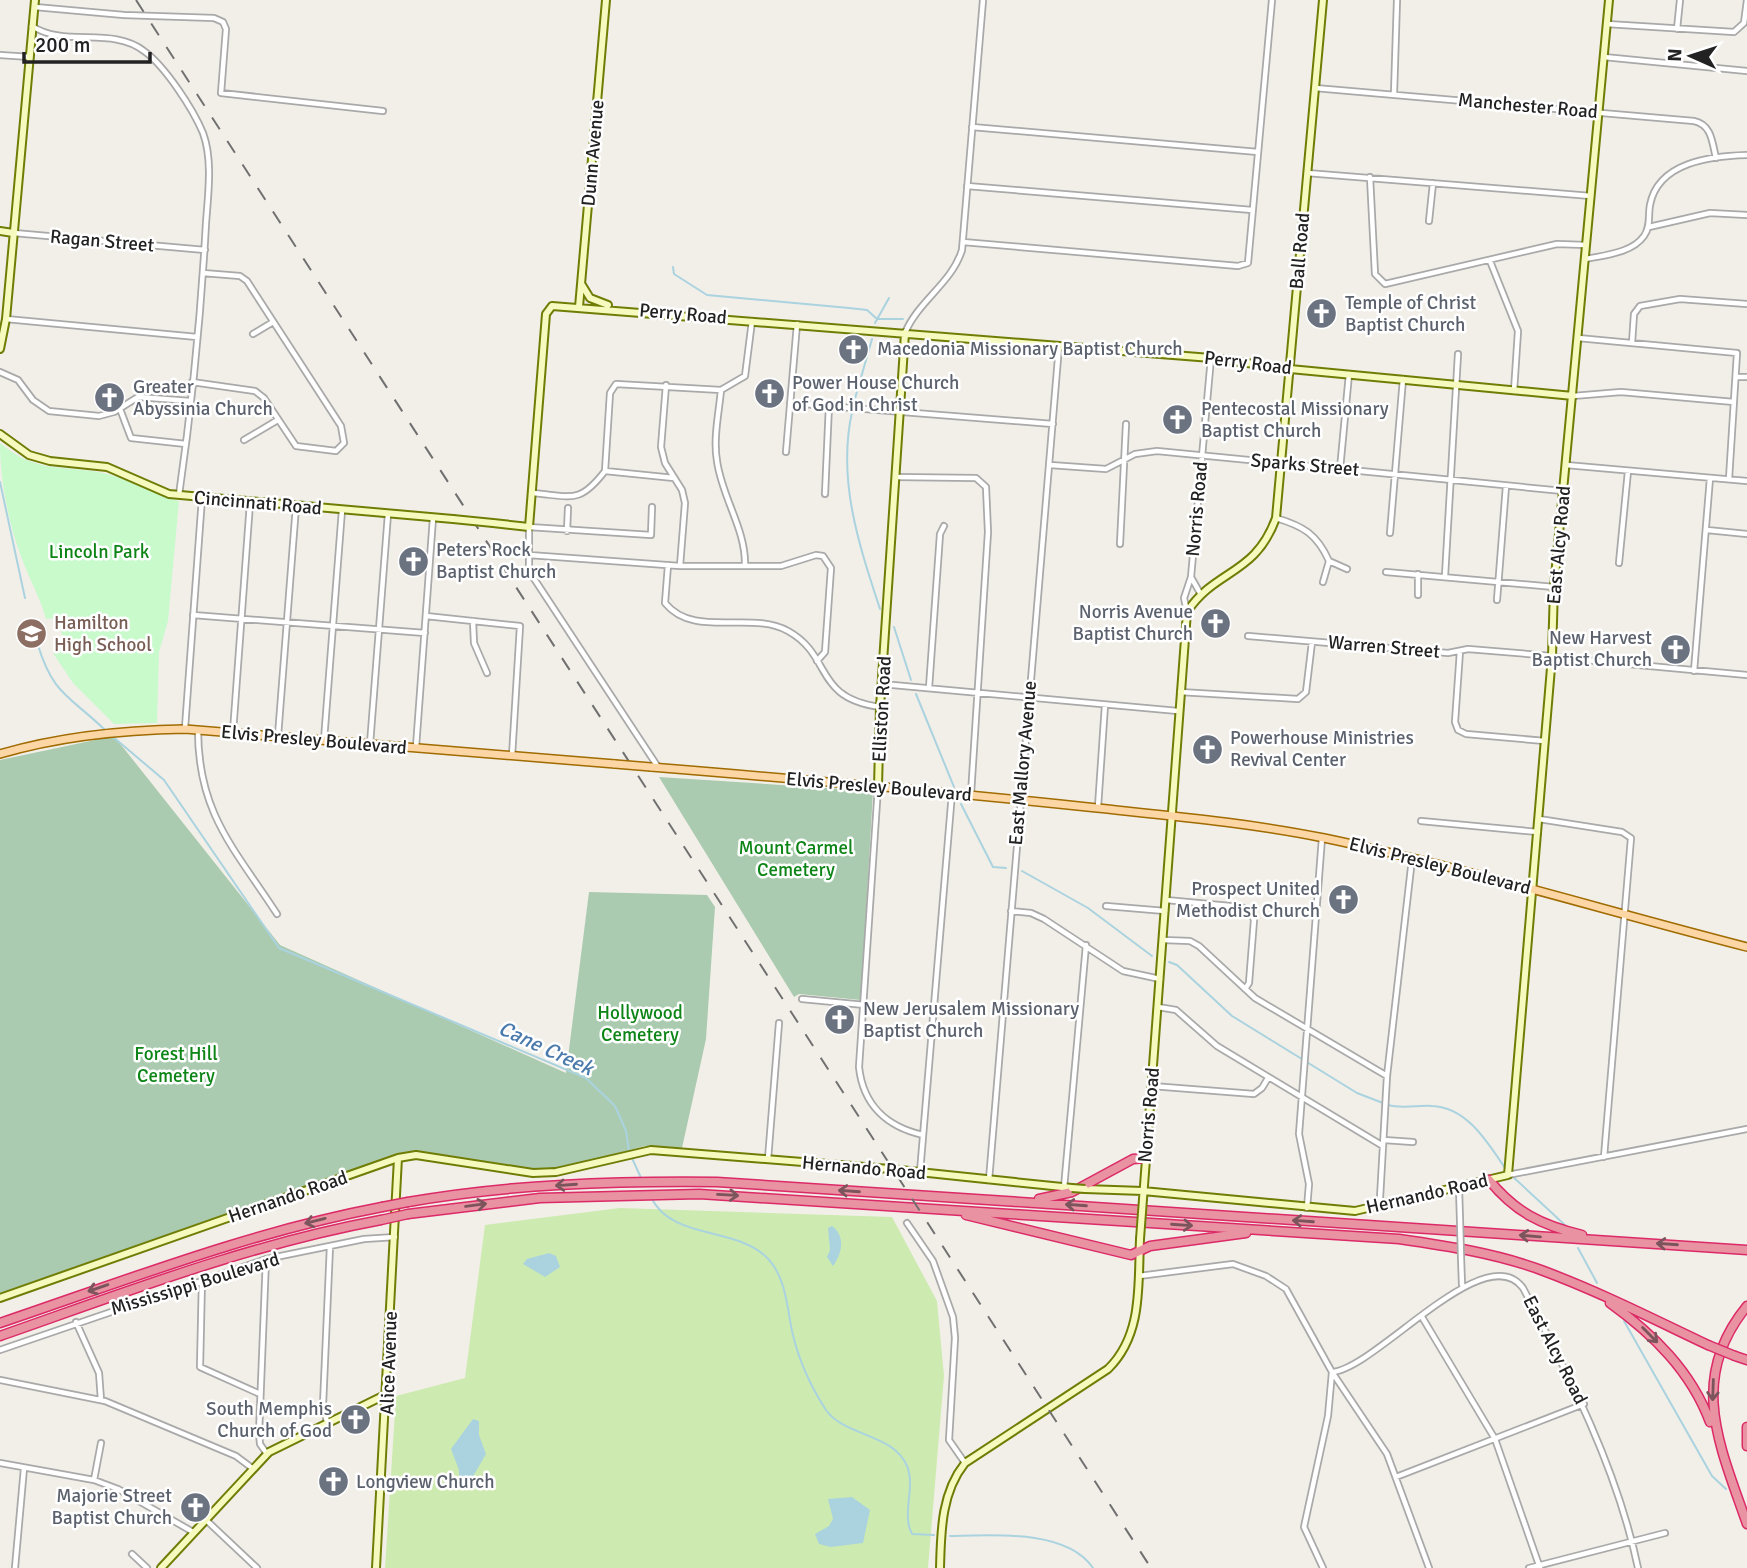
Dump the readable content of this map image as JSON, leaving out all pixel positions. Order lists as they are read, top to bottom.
{
  "streets": {
    "main road": ["Elvis Presley Boulevard"],
    "street": [
      "Manchester Road",
      "Dunn Avenue",
      "Ragan Street",
      "Ball Road",
      "Perry Road",
      "Sparks Street",
      "Cincinnati Road",
      "Norris Road",
      "East Alcy Road",
      "Warren Street",
      "Elliston Road",
      "East Mallory Avenue",
      "Hernando Road",
      "Mississippi Boulevard",
      "Alice Avenue"
    ]
  },
  "crossings": [
    ["Manchester Road", "Ball Road"],
    ["Manchester Road", "East Alcy Road"],
    ["Dunn Avenue", "Perry Road"],
    ["Ball Road", "Perry Road"],
    ["Ball Road", "Sparks Street"],
    ["Ball Road", "Norris Road"],
    ["Perry Road", "Norris Road"],
    ["Perry Road", "East Alcy Road"],
    ["Perry Road", "Elliston Road"],
    ["Perry Road", "East Mallory Avenue"],
    ["Sparks Street", "Norris Road"],
    ["Sparks Street", "East Alcy Road"],
    ["Sparks Street", "East Mallory Avenue"],
    ["Norris Road", "Warren Street"],
    ["Norris Road", "Elvis Presley Boulevard"],
    ["Norris Road", "Hernando Road"],
    ["East Alcy Road", "Warren Street"],
    ["East Alcy Road", "Elvis Presley Boulevard"],
    ["East Alcy Road", "Hernando Road"],
    ["Elliston Road", "Elvis Presley Boulevard"],
    ["Elvis Presley Boulevard", "East Mallory Avenue"],
    ["East Mallory Avenue", "Hernando Road"],
    ["Hernando Road", "Alice Avenue"],
    ["Mississippi Boulevard", "Alice Avenue"]
  ],
  "water": ["Cane Creek"],
  "parks": [
    "Lincoln Park",
    "Mount Carmel Cemetery",
    "Hollywood Cemetery",
    "Forest Hill Cemetery"
  ],
  "places": {
    "church": [
      "Temple of Christ Baptist Church",
      "Macedonia Missionary Baptist Church",
      "Power House Church of God in Christ",
      "Greater Abyssinia Church",
      "Pentecostal Missionary Baptist Church",
      "Peters Rock Baptist Church",
      "Norris Avenue Baptist Church",
      "New Harvest Baptist Church",
      "Powerhouse Ministries Revival Center",
      "Prospect United Methodist Church",
      "New Jerusalem Missionary Baptist Church",
      "South Memphis Church of God",
      "Longview Church",
      "Majorie Street Baptist Church"
    ],
    "school or university": ["Hamilton High School"]
  },
  "scale_bar": "200 m",
  "north": "left"
}
